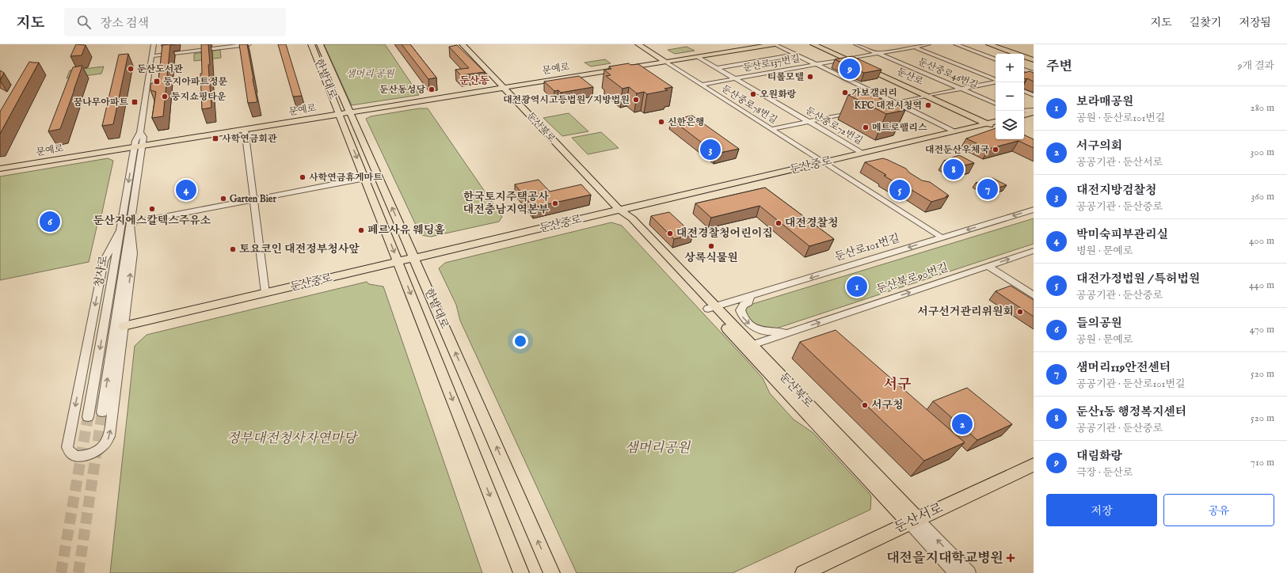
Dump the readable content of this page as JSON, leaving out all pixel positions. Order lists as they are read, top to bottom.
{
  "streets": {
    "main road": [
      "문예로",
      "둔산로",
      "한밭대로",
      "둔산북로",
      "둔산중로",
      "둔산서로"
    ],
    "street": [
      "둔산로137번길",
      "둔산중로46번길",
      "둔산중로78번길",
      "둔산중로72번길",
      "둔산로101번길",
      "청사로",
      "둔산북로90번길"
    ]
  },
  "crossings": [
    ["둔산로137번길", "둔산중로46번길"],
    ["둔산로137번길", "둔산로"],
    ["둔산로137번길", "둔산중로78번길"],
    ["둔산로137번길", "둔산중로72번길"],
    ["문예로", "한밭대로"],
    ["문예로", "둔산중로78번길"],
    ["문예로", "둔산중로72번길"],
    ["문예로", "둔산북로"],
    ["문예로", "청사로"],
    ["둔산로", "둔산중로"],
    ["한밭대로", "둔산중로"],
    ["둔산중로78번길", "둔산중로"],
    ["둔산중로78번길", "둔산로101번길"],
    ["둔산중로72번길", "둔산중로"],
    ["둔산북로", "둔산중로"],
    ["둔산북로", "둔산로101번길"],
    ["둔산북로", "둔산북로90번길"],
    ["둔산북로", "둔산서로"]
  ],
  "one_way": ["둔산로101번길", "둔산북로90번길"],
  "districts": ["둔산동", "서구"],
  "parks": ["샘머리 공원", "정부대전청사자연마당", "샘머리공원"],
  "places": {
    "other": [
      "둔산도서관",
      "티롤모텔",
      "둔산동성당",
      "가보갤러리",
      "오원화랑",
      "둥지쇼핑타운",
      "대전광역시고등법원 / 지방법원",
      "KFC 대전시청역",
      "신한은행",
      "메트로팰리스",
      "대전둔산우체국",
      "사학연금휴게마트",
      "Garten Bier",
      "한국토지주택공사 대전충남지역본부",
      "둔산지에스칼텍스주유소",
      "대전경찰청",
      "페르사유 웨딩홀",
      "대전경찰청어린이집",
      "상록식물원",
      "토요코인 대전정부청사앞",
      "서구선거관리위원회",
      "서구청"
    ],
    "transit": ["둥지아파트정문", "꿈나무아파트", "사학연금회관"],
    "health": ["대전을지대학교병원"]
  },
  "page": {
    "header": "지도",
    "search": "장소 검색",
    "nav": ["지도", "길찾기", "저장됨"],
    "heading": ["주변", "9개 결과"],
    "map_buttons": ["+", "−"],
    "pins": [
      "9",
      "3",
      "8",
      "7",
      "4",
      "5",
      "6",
      "1",
      "2"
    ],
    "list": [
      {
        "mark": "1",
        "name": "보라매공원",
        "note": "공원 · 둔산로101번길",
        "value": "280 m"
      },
      {
        "mark": "2",
        "name": "서구의회",
        "note": "공공기관 · 둔산서로",
        "value": "300 m"
      },
      {
        "mark": "3",
        "name": "대전지방검찰청",
        "note": "공공기관 · 둔산중로",
        "value": "360 m"
      },
      {
        "mark": "4",
        "name": "박미숙피부관리실",
        "note": "병원 · 문예로",
        "value": "400 m"
      },
      {
        "mark": "5",
        "name": "대전가정법원 / 특허법원",
        "note": "공공기관 · 둔산중로",
        "value": "440 m"
      },
      {
        "mark": "6",
        "name": "들의공원",
        "note": "공원 · 문예로",
        "value": "470 m"
      },
      {
        "mark": "7",
        "name": "샘머리119안전센터",
        "note": "공공기관 · 둔산로101번길",
        "value": "520 m"
      },
      {
        "mark": "8",
        "name": "둔산1동 행정복지센터",
        "note": "공공기관 · 둔산중로",
        "value": "520 m"
      },
      {
        "mark": "9",
        "name": "대림화랑",
        "note": "극장 · 둔산로",
        "value": "710 m"
      }
    ],
    "buttons": ["저장", "공유"]
  }
}
